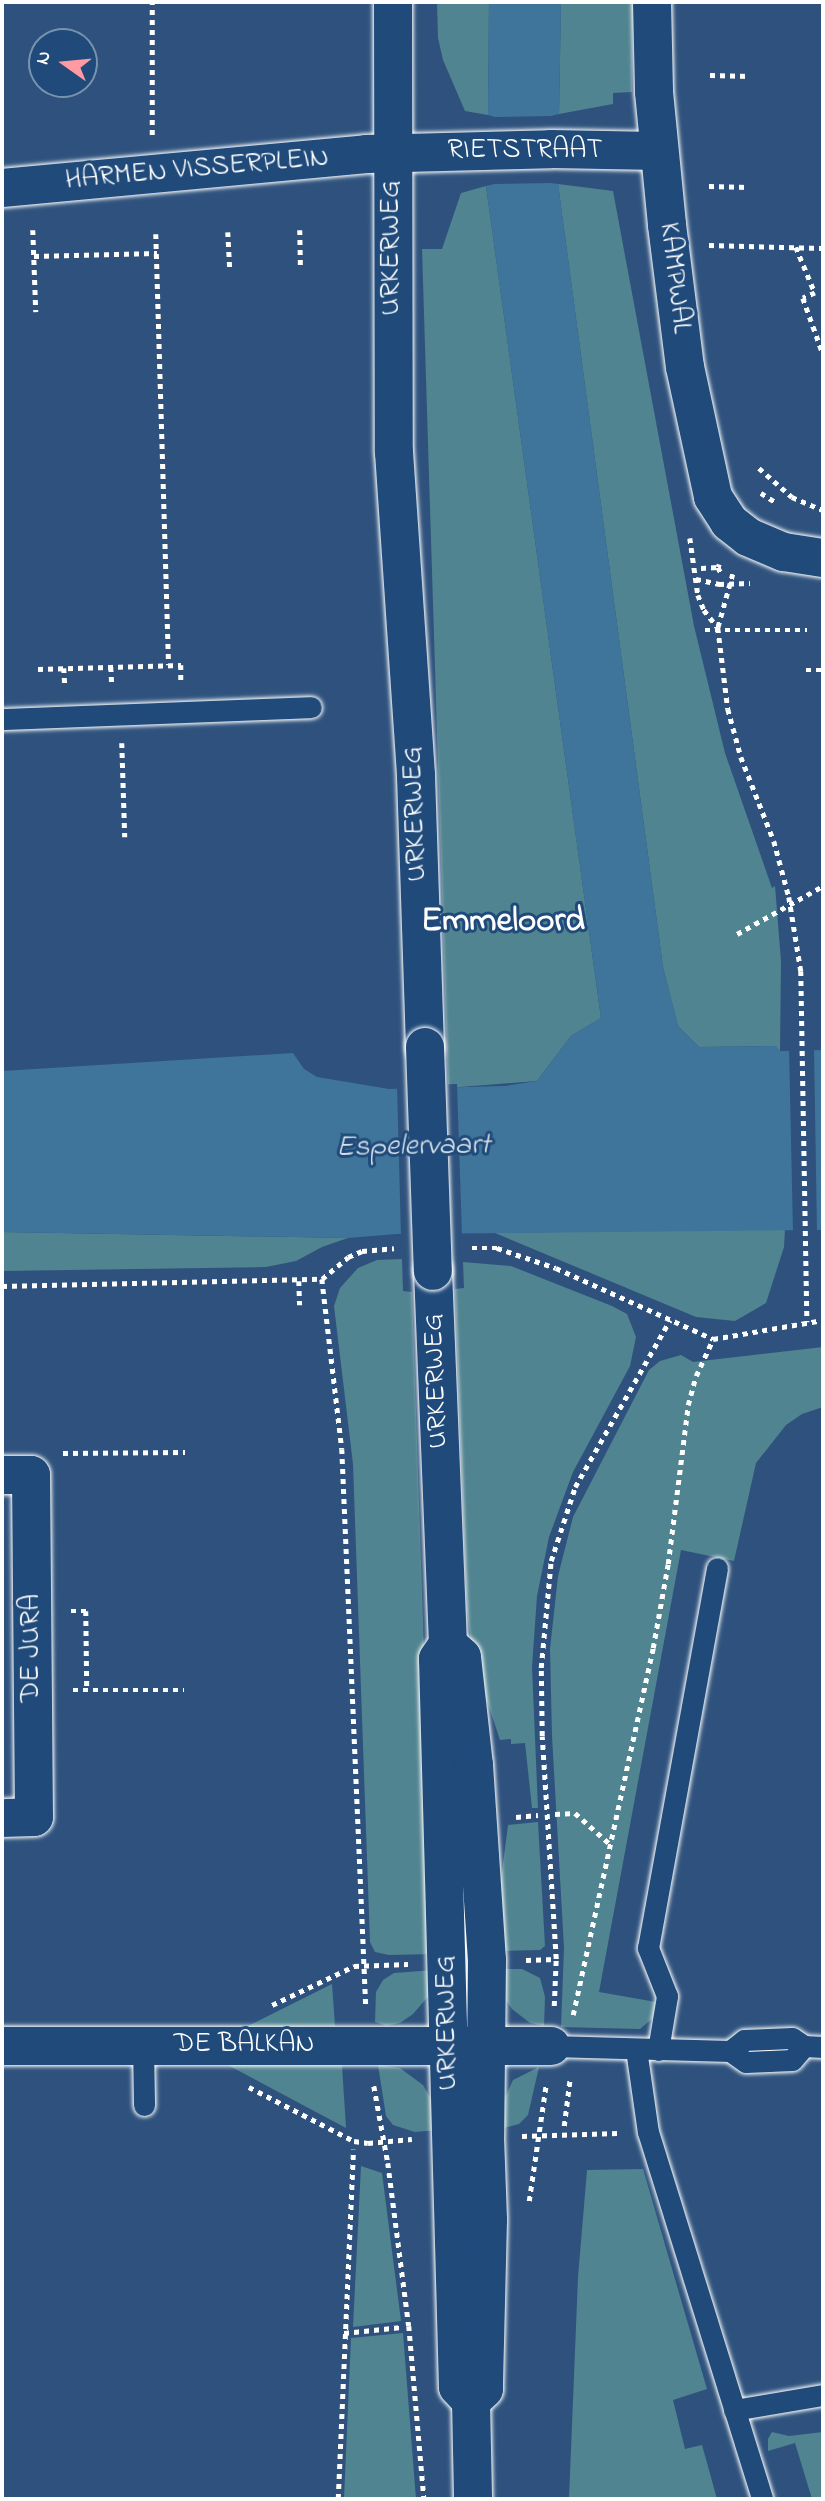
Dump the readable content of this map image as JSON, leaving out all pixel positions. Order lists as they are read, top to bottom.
{
  "streets": {
    "main road": [
      "RIETSTRAAT",
      "HARMEN VISSERPLEIN",
      "URKERWEG",
      "KAMPWAL",
      "DE JURA",
      "DE BALKAN"
    ]
  },
  "crossings": [
    ["RIETSTRAAT", "HARMEN VISSERPLEIN"],
    ["RIETSTRAAT", "URKERWEG"],
    ["RIETSTRAAT", "KAMPWAL"],
    ["HARMEN VISSERPLEIN", "URKERWEG"],
    ["URKERWEG", "DE BALKAN"]
  ],
  "districts": ["Emmeloord"],
  "water": ["Espelervaart"],
  "north": "left"
}
